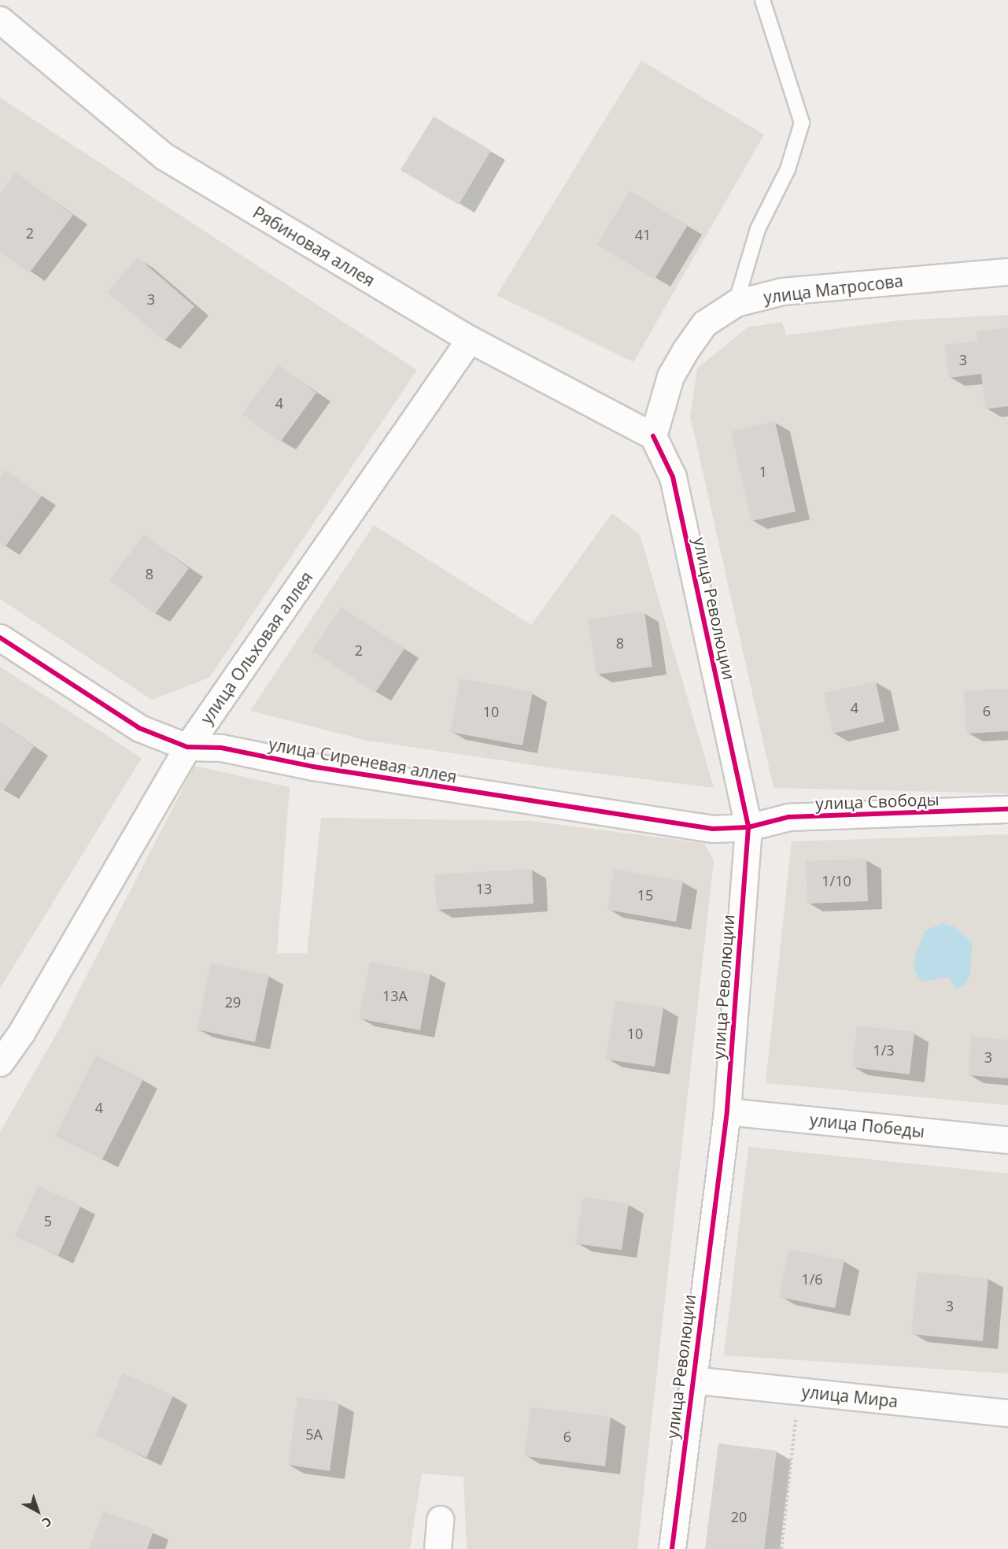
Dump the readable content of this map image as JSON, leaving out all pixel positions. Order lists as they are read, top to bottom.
{
  "streets": {
    "street": [
      "Рябиновая аллея",
      "улица Матросова",
      "улица Революции",
      "улица Ольховая аллея",
      "улица Сиреневая аллея",
      "улица Свободы",
      "улица Победы",
      "улица Мира"
    ]
  },
  "crossings": [
    ["Рябиновая аллея", "улица Матросова"],
    ["Рябиновая аллея", "улица Революции"],
    ["Рябиновая аллея", "улица Ольховая аллея"],
    ["улица Матросова", "улица Революции"],
    ["улица Революции", "улица Сиреневая аллея"],
    ["улица Революции", "улица Свободы"],
    ["улица Революции", "улица Победы"],
    ["улица Революции", "улица Мира"],
    ["улица Ольховая аллея", "улица Сиреневая аллея"],
    ["улица Сиреневая аллея", "улица Свободы"]
  ],
  "house_numbers": [
    "2",
    "41",
    "3",
    "3",
    "4",
    "1",
    "8",
    "8",
    "2",
    "4",
    "6",
    "10",
    "1/10",
    "13",
    "15",
    "13А",
    "29",
    "10",
    "1/3",
    "3",
    "4",
    "5",
    "1/6",
    "3",
    "5А",
    "6",
    "20"
  ],
  "north": "bottom right"
}
